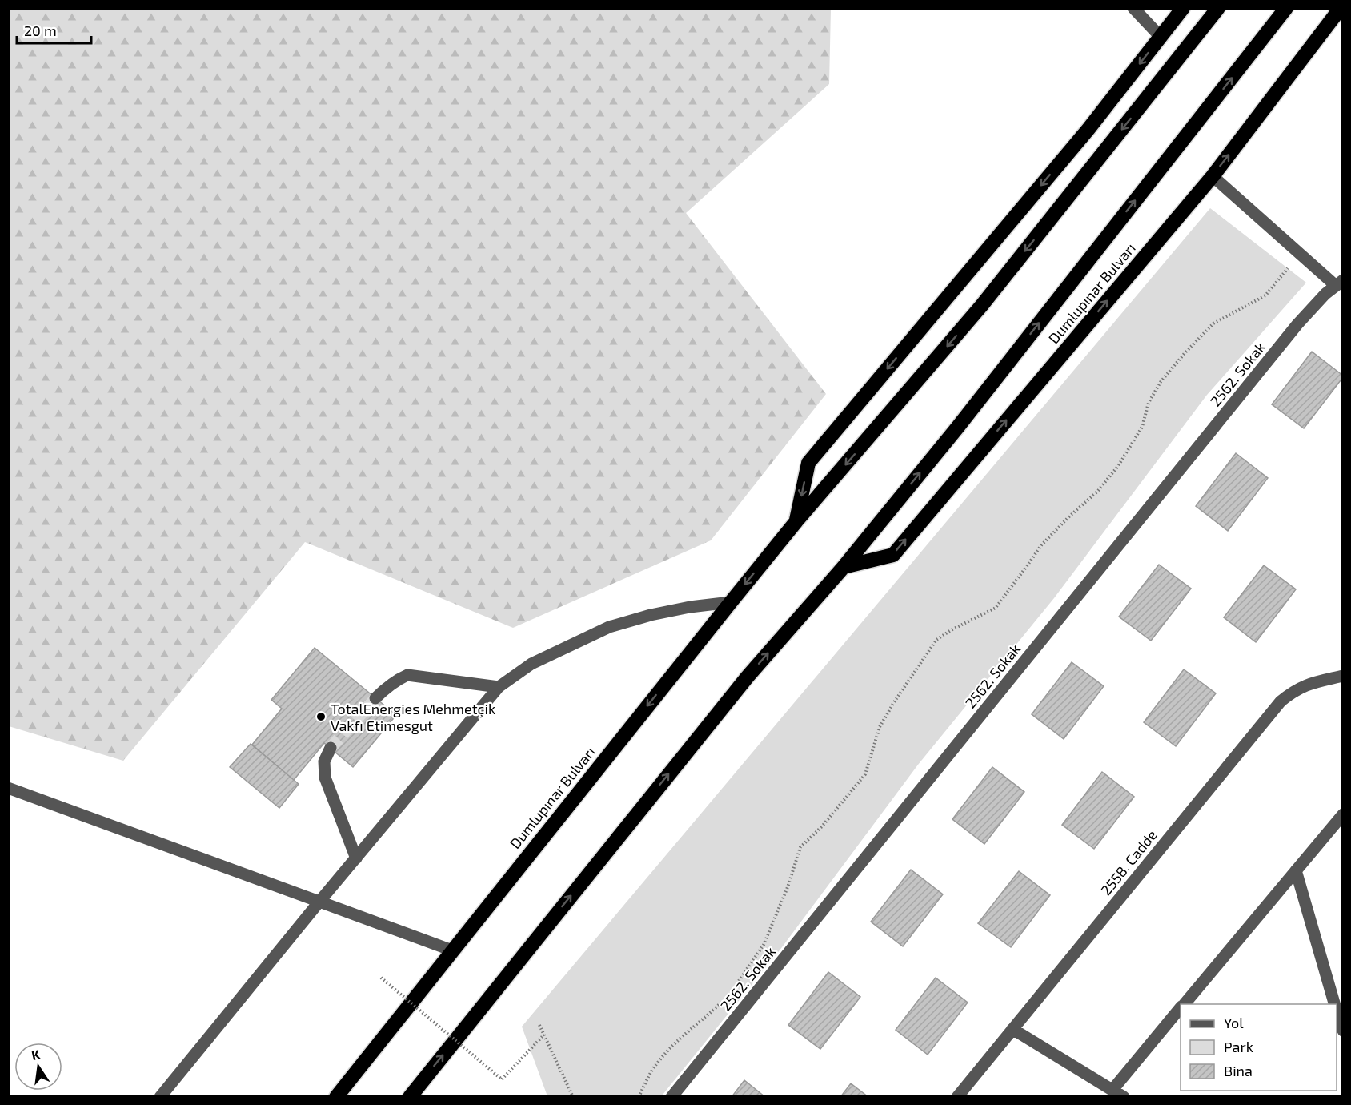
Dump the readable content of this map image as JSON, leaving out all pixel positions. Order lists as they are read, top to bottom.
{
  "streets": {
    "highway": ["Dumlupınar Bulvarı"],
    "street": ["2562. Sokak", "2558. Cadde"]
  },
  "places": ["TotalEnergies Mehmetçik Vakfı Etimesgut"],
  "legend": ["Yol", "Park", "Bina"],
  "scale_bar": "20 m",
  "north": "top"
}
